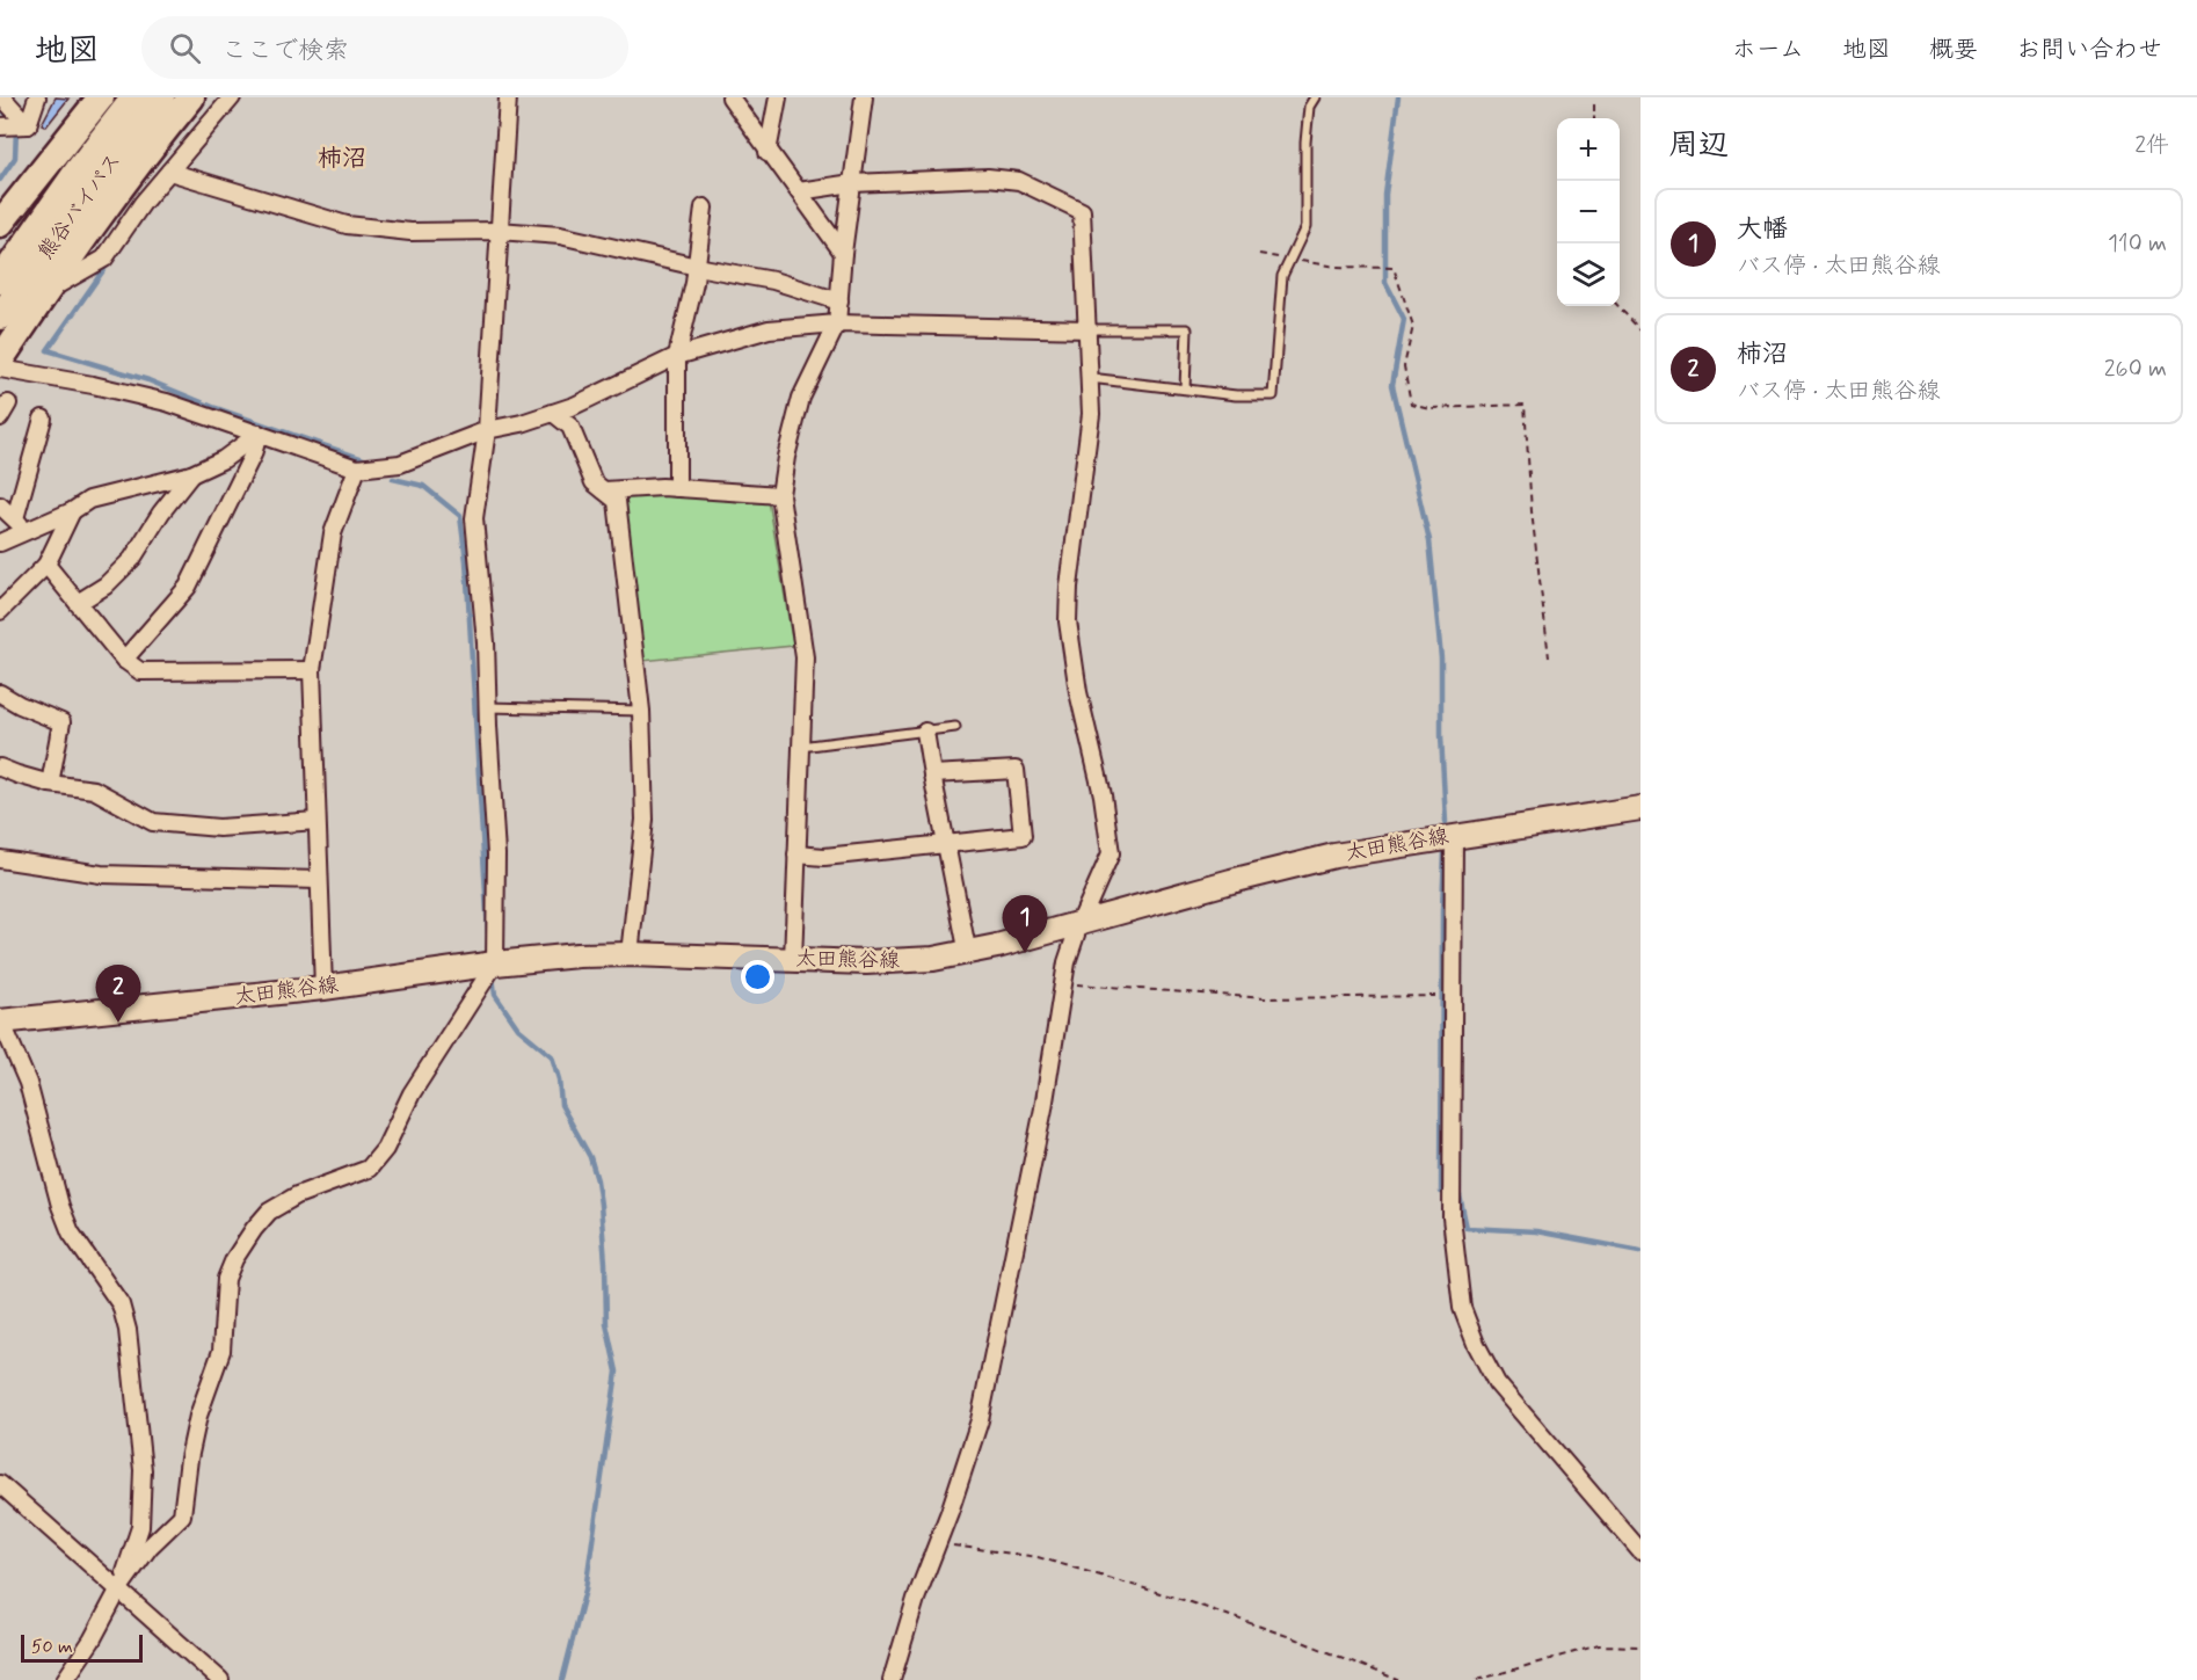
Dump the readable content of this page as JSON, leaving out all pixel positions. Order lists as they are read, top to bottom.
{
  "streets": {
    "highway": ["熊谷バイパス"],
    "main road": ["太田熊谷線"]
  },
  "districts": ["柿沼"],
  "scale_bar": "50 m",
  "page": {
    "header": "地図",
    "search": "ここで検索",
    "nav": [
      "ホーム",
      "地図",
      "概要",
      "お問い合わせ"
    ],
    "heading": ["周辺", "2件"],
    "map_buttons": ["+", "−"],
    "list": [
      {
        "mark": "1",
        "name": "大幡",
        "note": "バス停 · 太田熊谷線",
        "value": "110 m"
      },
      {
        "mark": "2",
        "name": "柿沼",
        "note": "バス停 · 太田熊谷線",
        "value": "260 m"
      }
    ],
    "pins": ["1", "2"],
    "scale": "50 m"
  }
}
